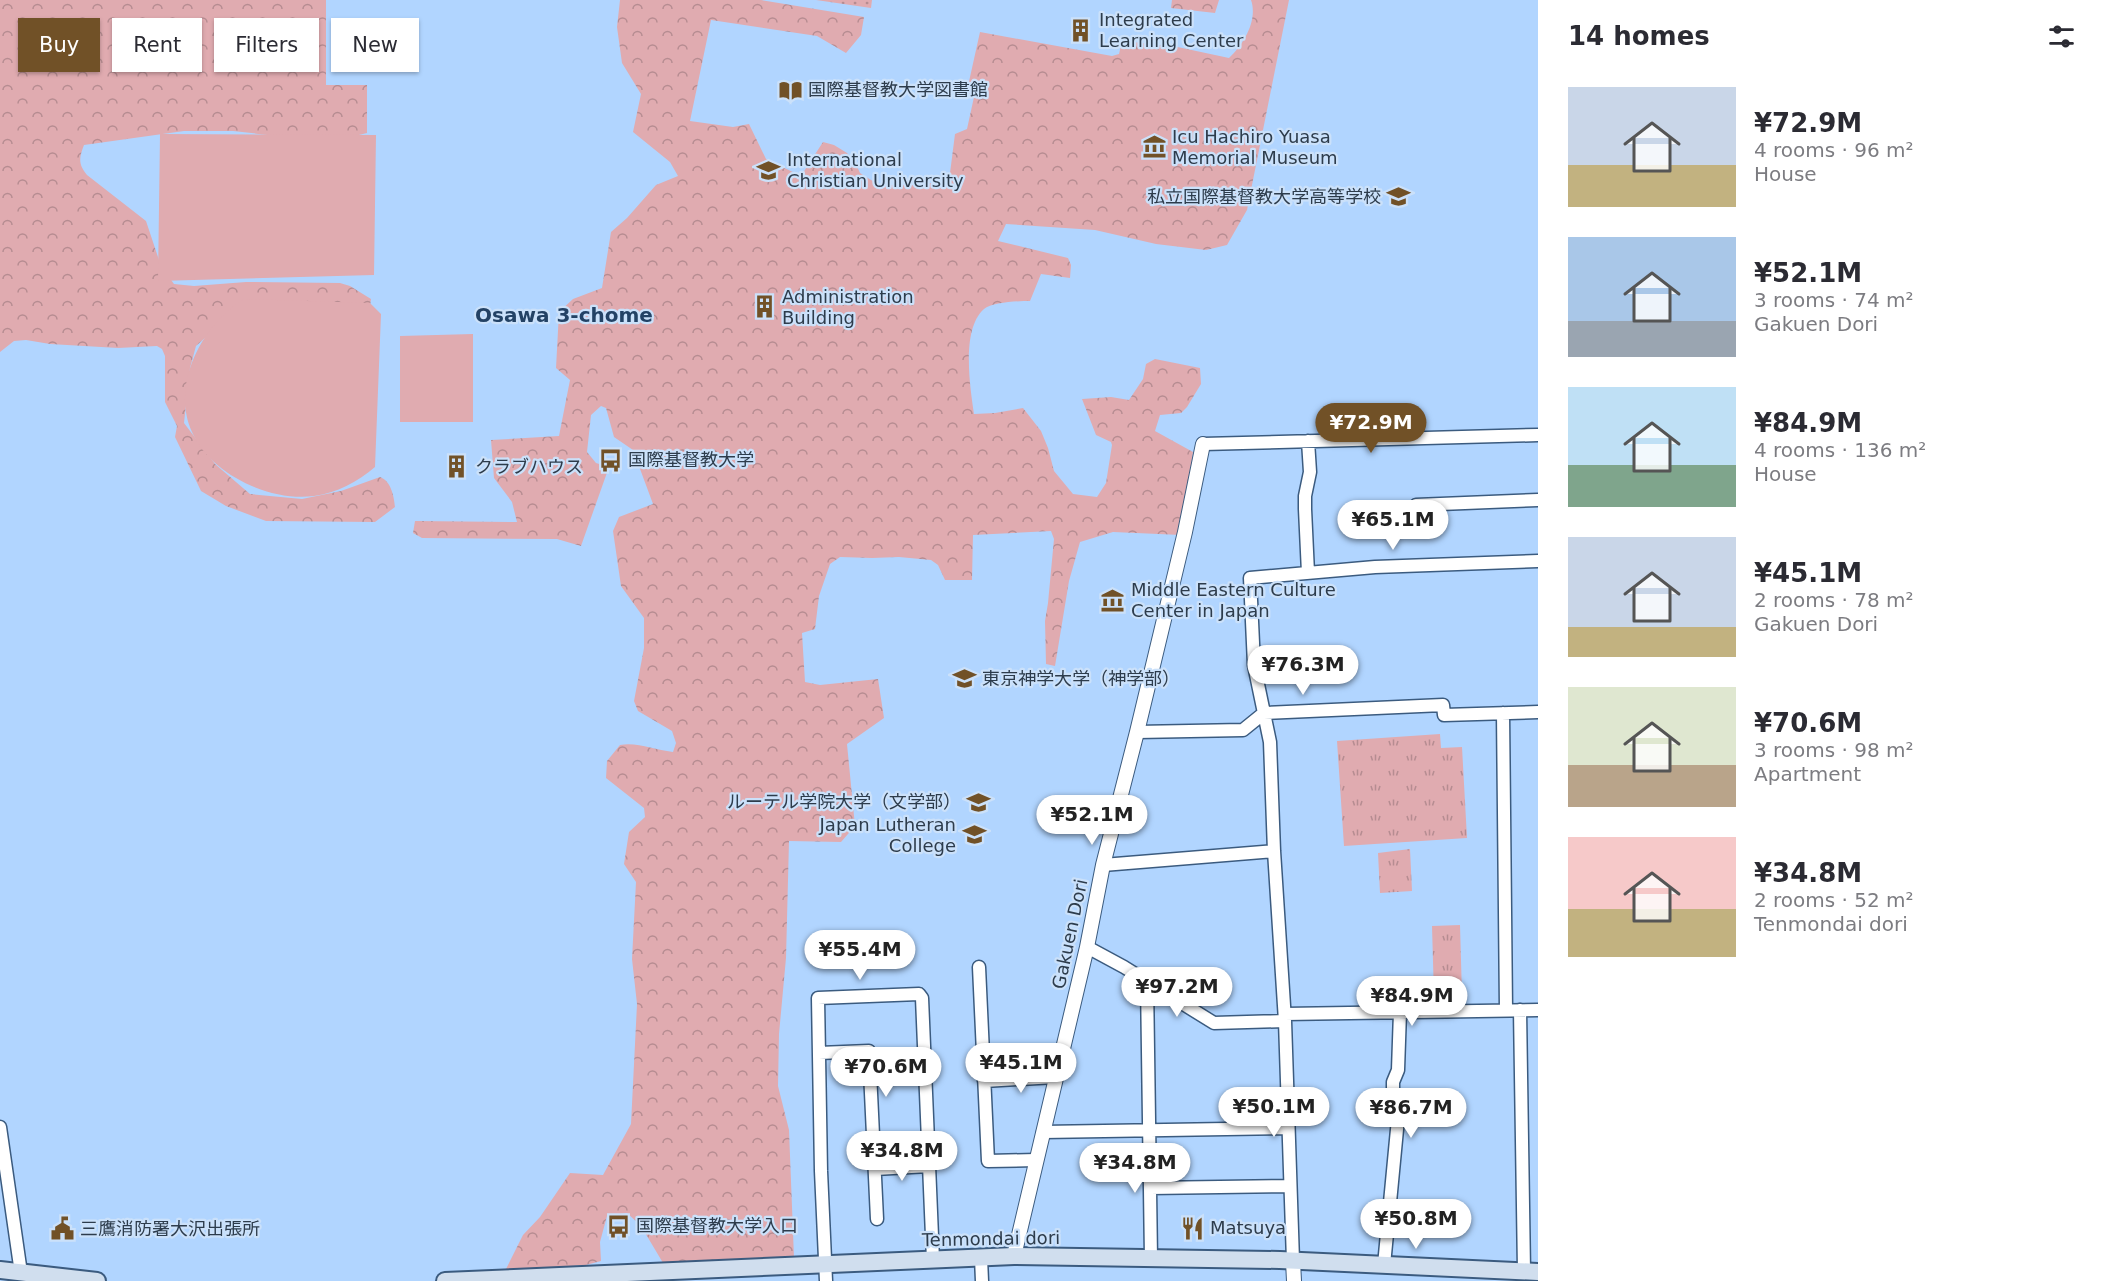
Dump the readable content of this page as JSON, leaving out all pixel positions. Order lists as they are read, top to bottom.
{
  "streets": {
    "main road": ["Tenmondai dori"],
    "street": ["Gakuen Dori"]
  },
  "crossings": [
    ["Gakuen Dori", "Tenmondai dori"]
  ],
  "districts": ["Osawa 3-chome"],
  "places": {
    "building": ["Integrated Learning Center", "Administration Building", "クラブハウス"],
    "library": ["国際基督教大学図書館"],
    "museum": ["Icu Hachiro Yuasa Memorial Museum", "Middle Eastern Culture Center in Japan"],
    "school or university": [
      "International Christian University",
      "私立国際基督教大学高等学校",
      "東京神学大学（神学部）",
      "ルーテル学院大学（文学部）",
      "Japan Lutheran College"
    ],
    "bus stop": ["国際基督教大学", "国際基督教大学入口"],
    "restaurant": ["Matsuya"],
    "public building": ["三鷹消防署大沢出張所"]
  },
  "page": {
    "heading": "14 homes",
    "chip": [
      "Buy",
      "Rent",
      "Filters",
      "New"
    ],
    "list": [
      {
        "name": "¥72.9M",
        "note": "4 rooms · 96 m² · House"
      },
      {
        "name": "¥52.1M",
        "note": "3 rooms · 74 m² · Gakuen Dori"
      },
      {
        "name": "¥84.9M",
        "note": "4 rooms · 136 m² · House"
      },
      {
        "name": "¥45.1M",
        "note": "2 rooms · 78 m² · Gakuen Dori"
      },
      {
        "name": "¥70.6M",
        "note": "3 rooms · 98 m² · Apartment"
      },
      {
        "name": "¥34.8M",
        "note": "2 rooms · 52 m² · Tenmondai dori"
      }
    ],
    "price": [
      "¥72.9M",
      "¥65.1M",
      "¥76.3M",
      "¥52.1M",
      "¥55.4M",
      "¥97.2M",
      "¥84.9M",
      "¥45.1M",
      "¥70.6M",
      "¥50.1M",
      "¥86.7M",
      "¥34.8M",
      "¥34.8M",
      "¥50.8M"
    ]
  }
}
